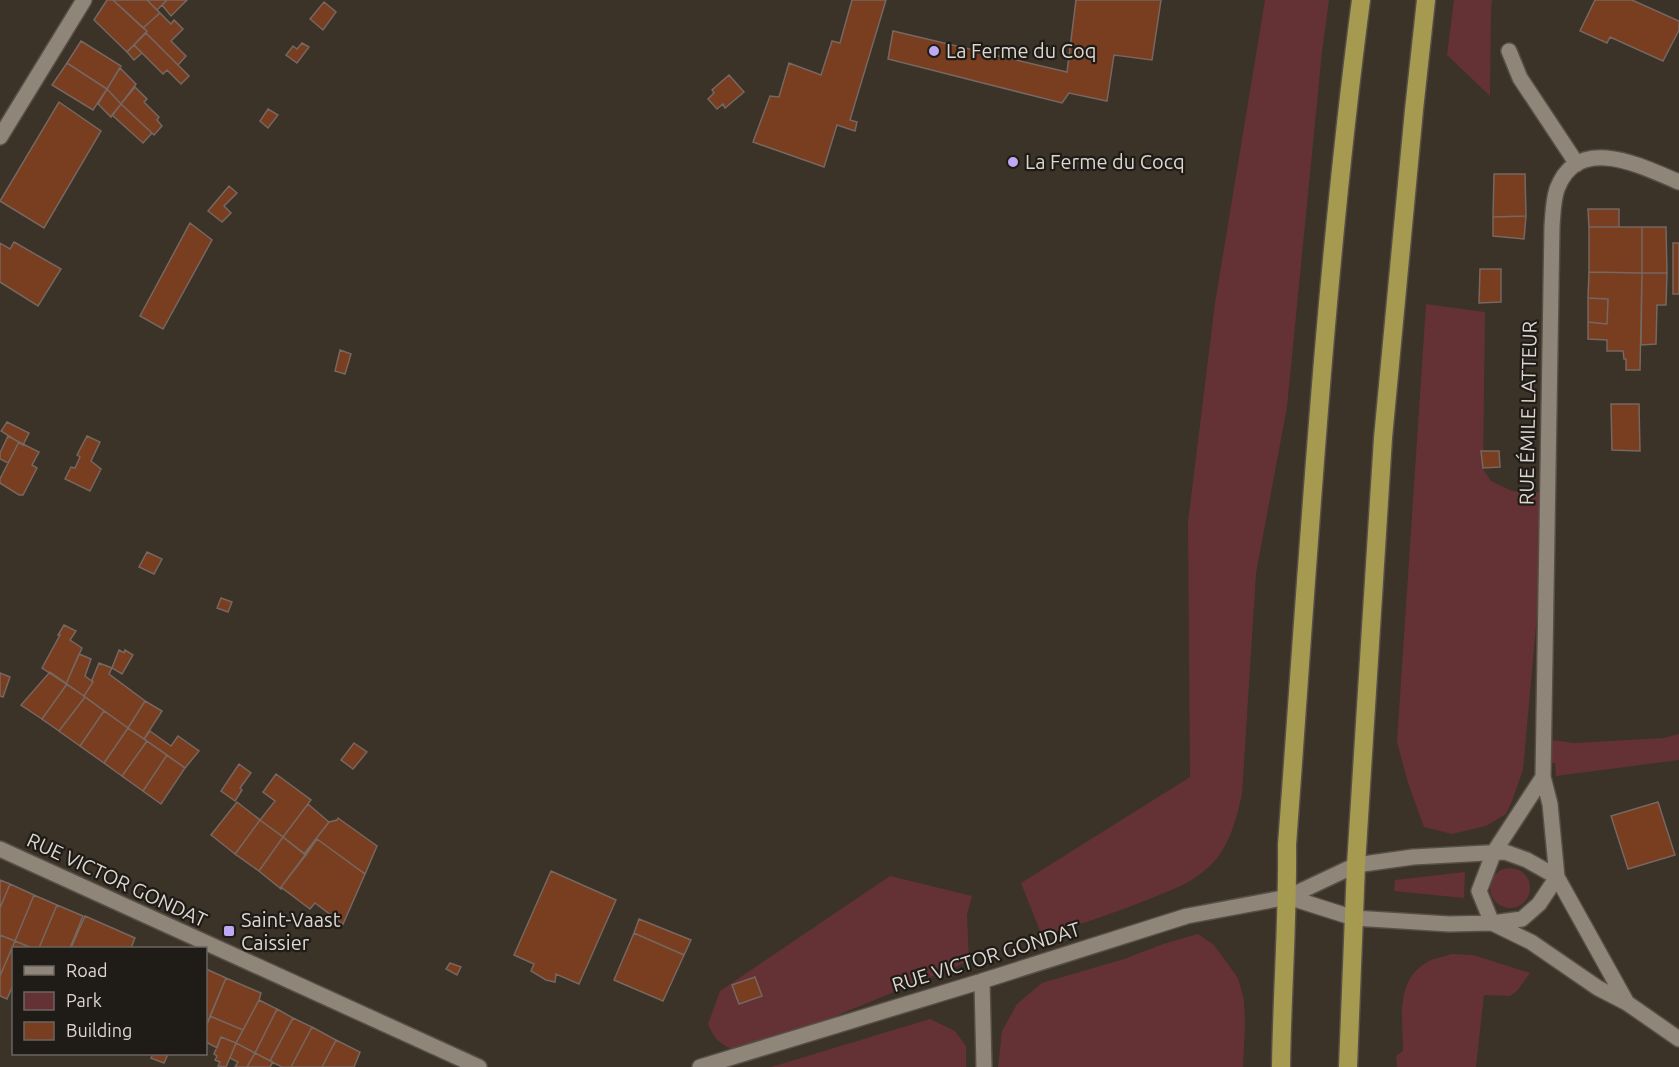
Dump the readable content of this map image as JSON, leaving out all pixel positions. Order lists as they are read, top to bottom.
{
  "streets": {
    "street": ["RUE ÉMILE LATTEUR", "RUE VICTOR GONDAT"]
  },
  "places": {
    "other": ["La Ferme du Coq", "La Ferme du Cocq"],
    "transit": ["Saint-Vaast Caissier"]
  },
  "legend": ["Road", "Park", "Building"]
}
